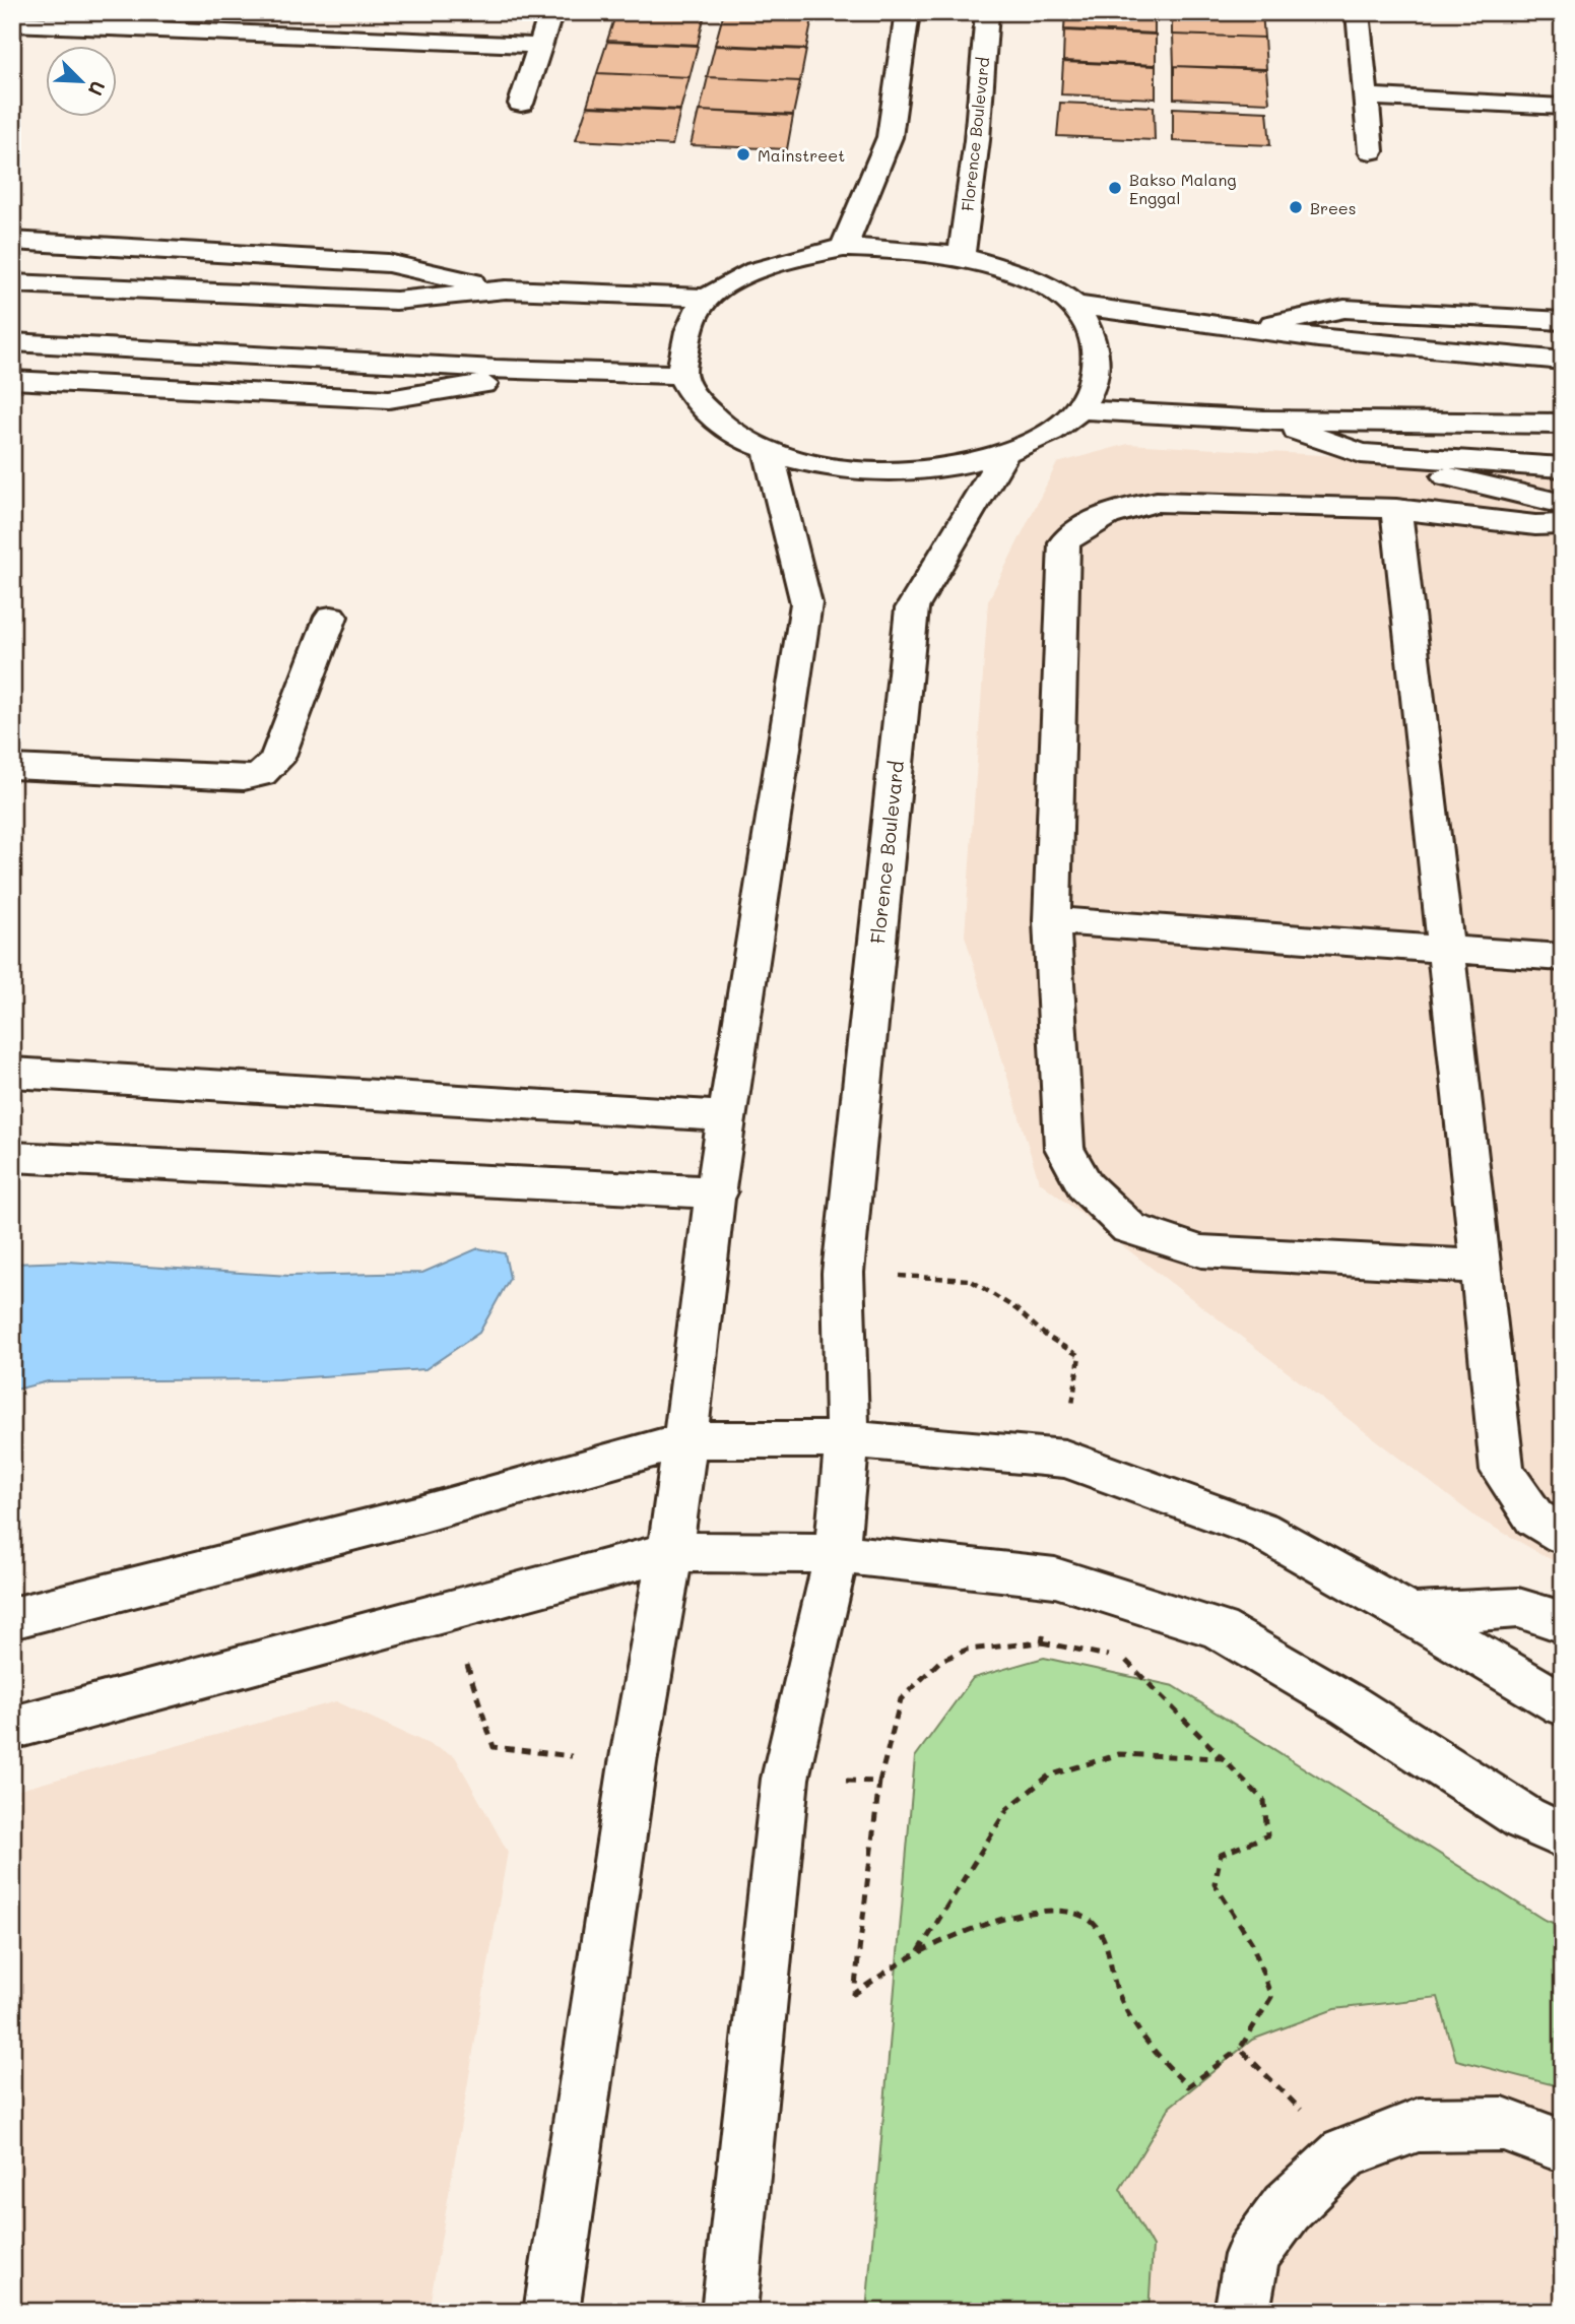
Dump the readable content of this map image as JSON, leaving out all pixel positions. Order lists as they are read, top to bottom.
{
  "streets": {
    "street": ["Florence Boulevard"]
  },
  "places": ["Mainstreet", "Bakso Malang Enggal", "Brees"],
  "north": "bottom right"
}
